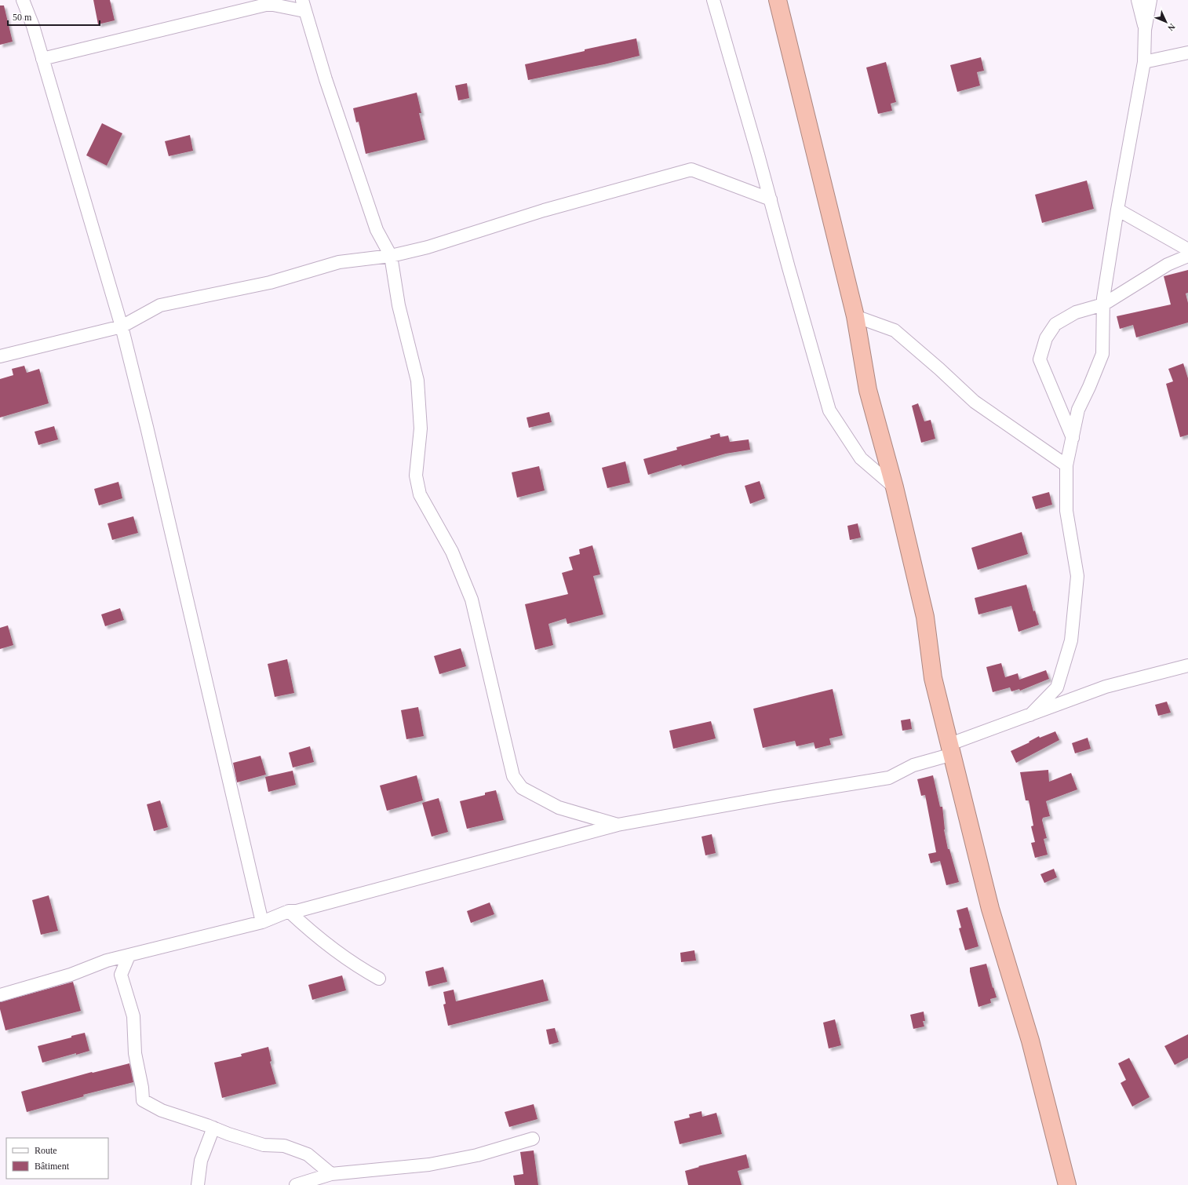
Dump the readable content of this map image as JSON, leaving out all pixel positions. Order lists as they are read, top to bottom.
{
  "legend": ["Route", "Bâtiment"],
  "scale_bar": "50 m",
  "north": "bottom right"
}
